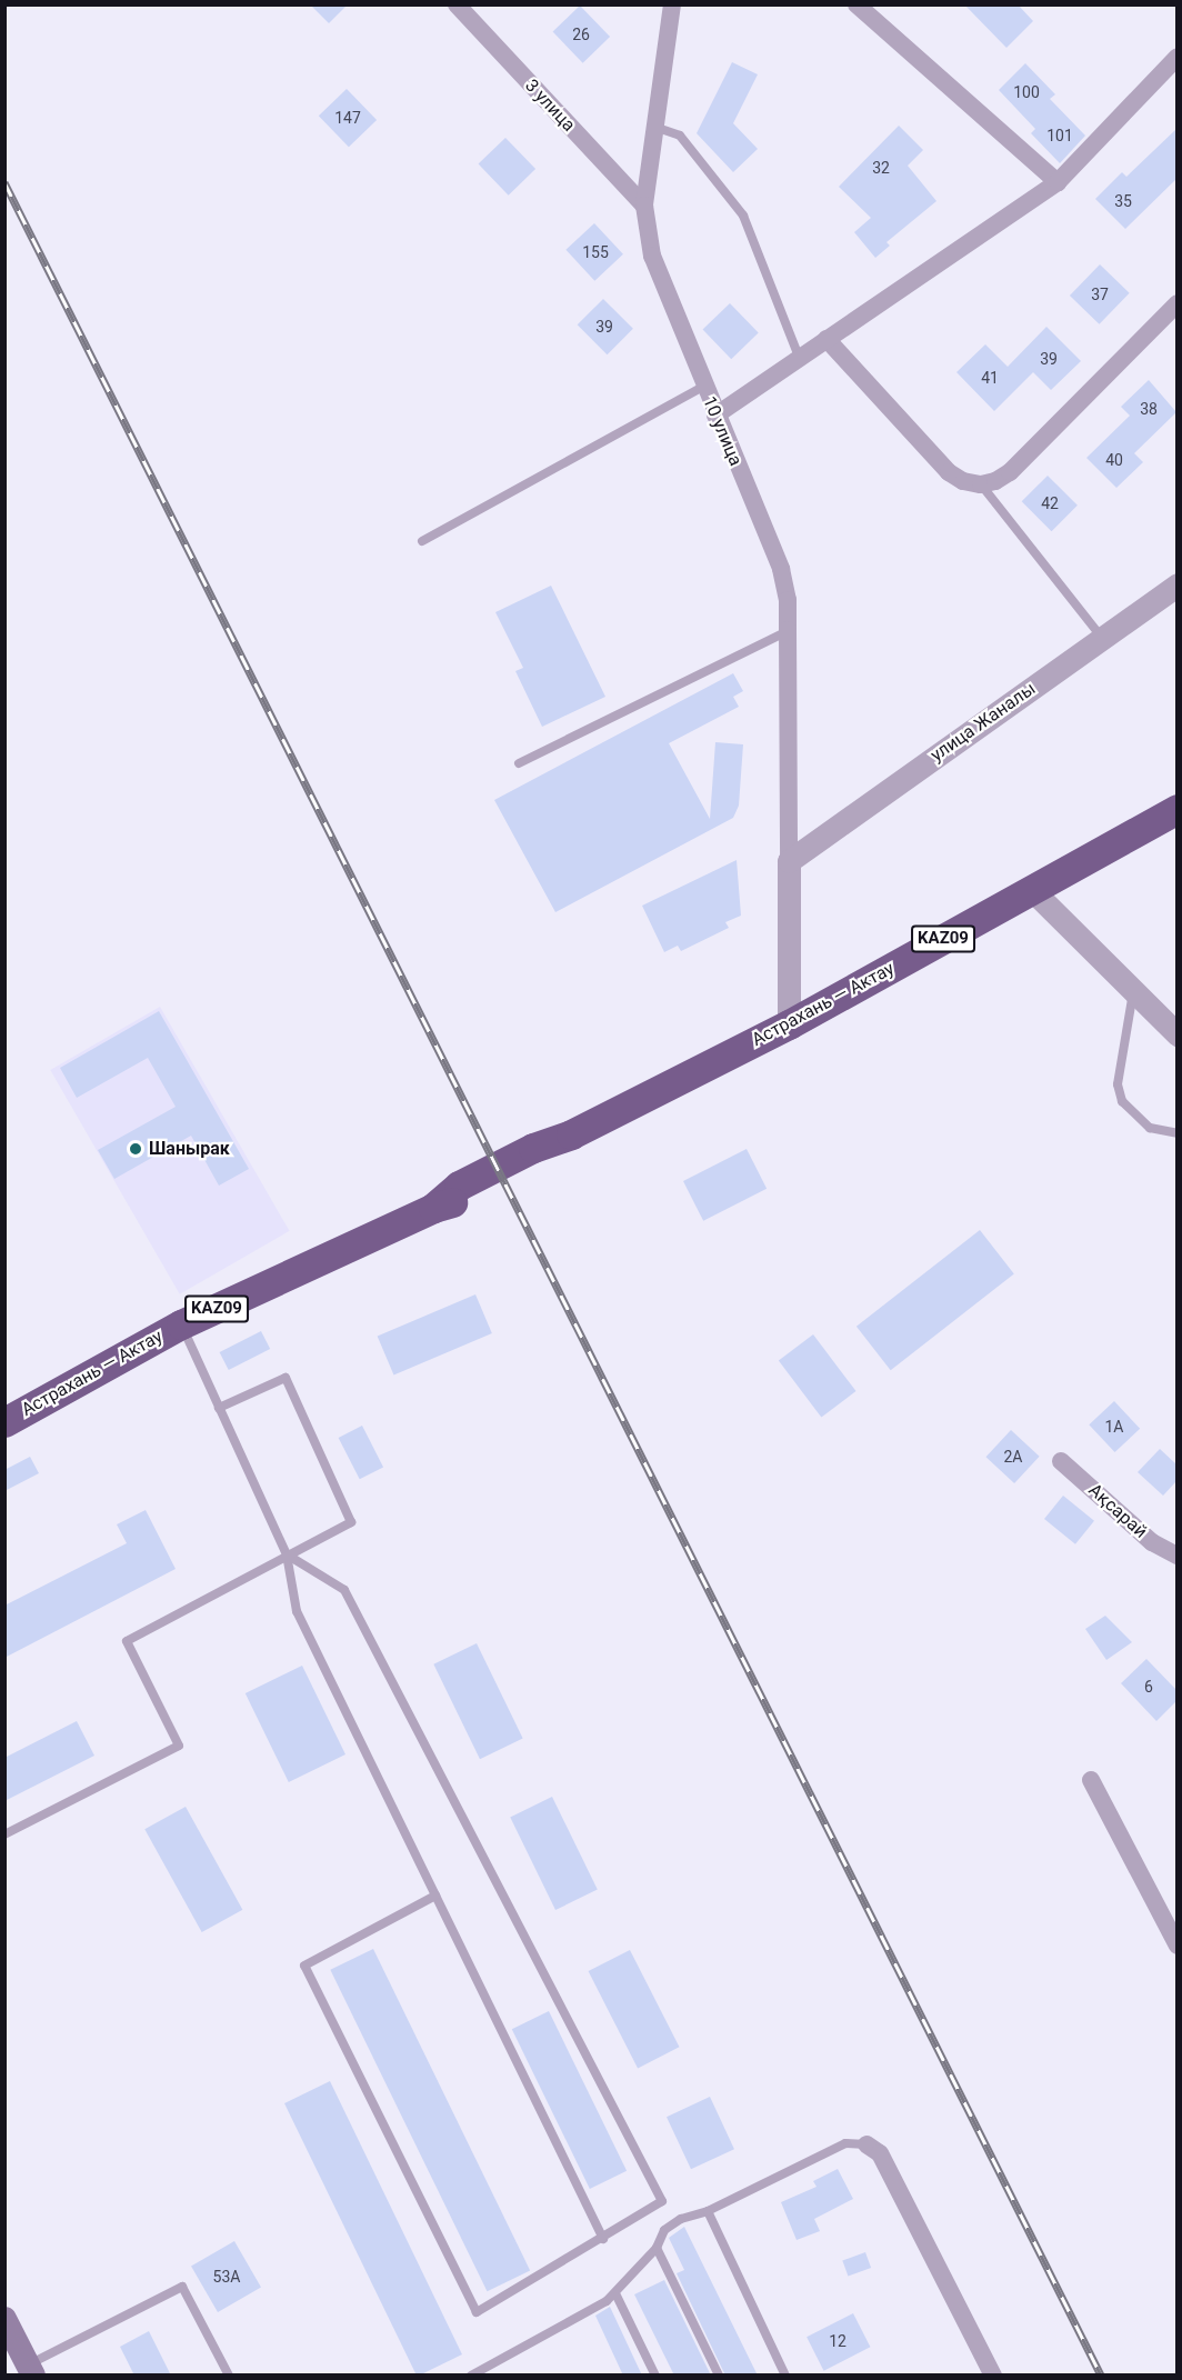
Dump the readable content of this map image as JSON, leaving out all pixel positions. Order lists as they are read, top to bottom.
{
  "streets": {
    "highway": ["KAZ09", "Астрахань — Актау"],
    "street": [
      "3 улица",
      "10 улица",
      "улица Жаналы",
      "Ақсарай"
    ]
  },
  "crossings": [
    ["3 улица", "10 улица"],
    ["10 улица", "улица Жаналы"]
  ],
  "places": ["Шанырак"],
  "house_numbers": [
    "26",
    "100",
    "147",
    "101",
    "32",
    "35",
    "155",
    "37",
    "39",
    "39",
    "41",
    "38",
    "40",
    "42",
    "1А",
    "2А",
    "6",
    "53А",
    "12"
  ]
}
